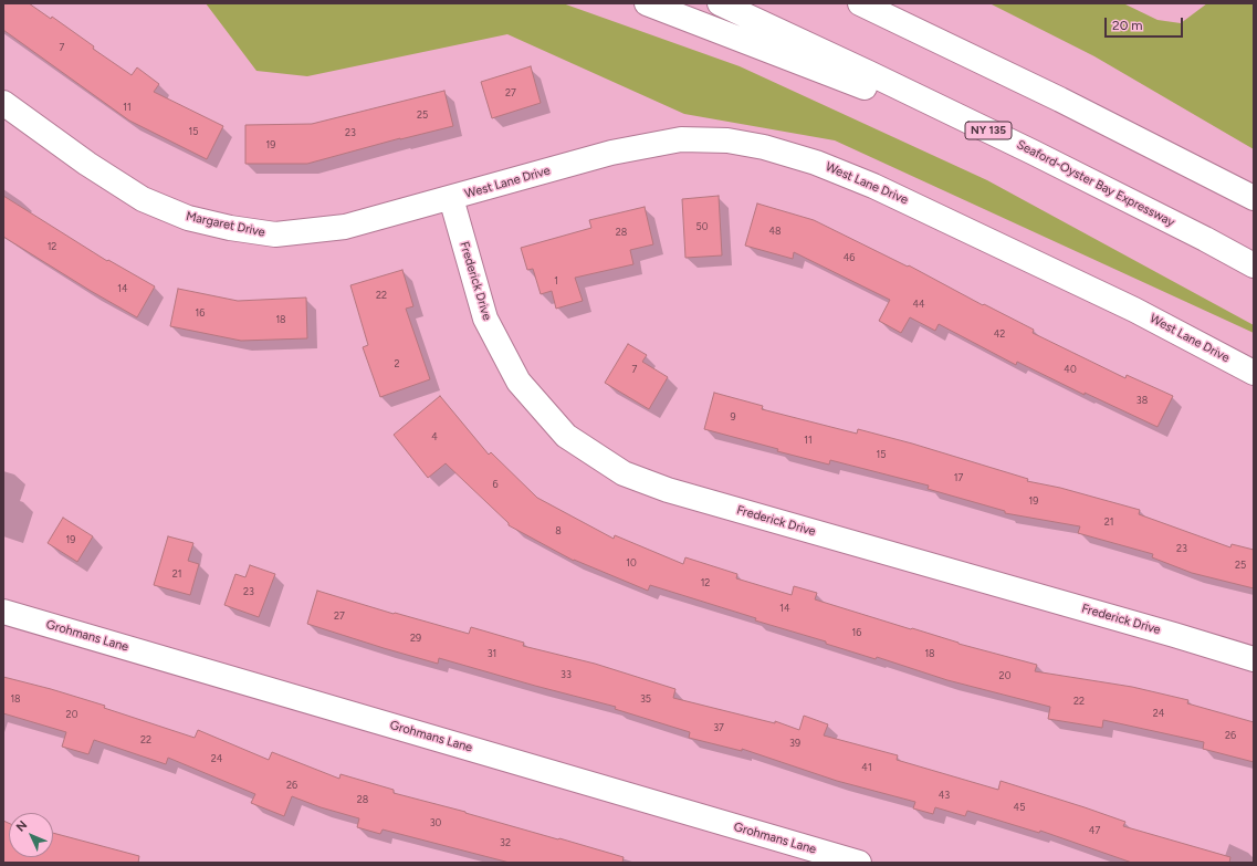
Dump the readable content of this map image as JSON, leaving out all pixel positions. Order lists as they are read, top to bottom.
{
  "streets": {
    "main road": [
      "NY 135",
      "West Lane Drive",
      "Seaford-Oyster Bay Expressway",
      "Margaret Drive",
      "Frederick Drive",
      "Grohmans Lane"
    ]
  },
  "crossings": [
    ["West Lane Drive", "Margaret Drive"],
    ["West Lane Drive", "Frederick Drive"],
    ["Margaret Drive", "Frederick Drive"]
  ],
  "house_numbers": [
    "7",
    "27",
    "11",
    "25",
    "15",
    "23",
    "19",
    "50",
    "48",
    "28",
    "12",
    "46",
    "1",
    "14",
    "22",
    "44",
    "16",
    "18",
    "42",
    "2",
    "7",
    "40",
    "38",
    "9",
    "4",
    "11",
    "15",
    "17",
    "6",
    "19",
    "21",
    "8",
    "19",
    "23",
    "10",
    "25",
    "21",
    "12",
    "23",
    "14",
    "27",
    "16",
    "29",
    "31",
    "18",
    "33",
    "20",
    "18",
    "35",
    "22",
    "24",
    "20",
    "37",
    "26",
    "22",
    "39",
    "24",
    "41",
    "26",
    "43",
    "28",
    "45",
    "30",
    "47",
    "32"
  ],
  "scale_bar": "20 m",
  "north": "top left"
}
